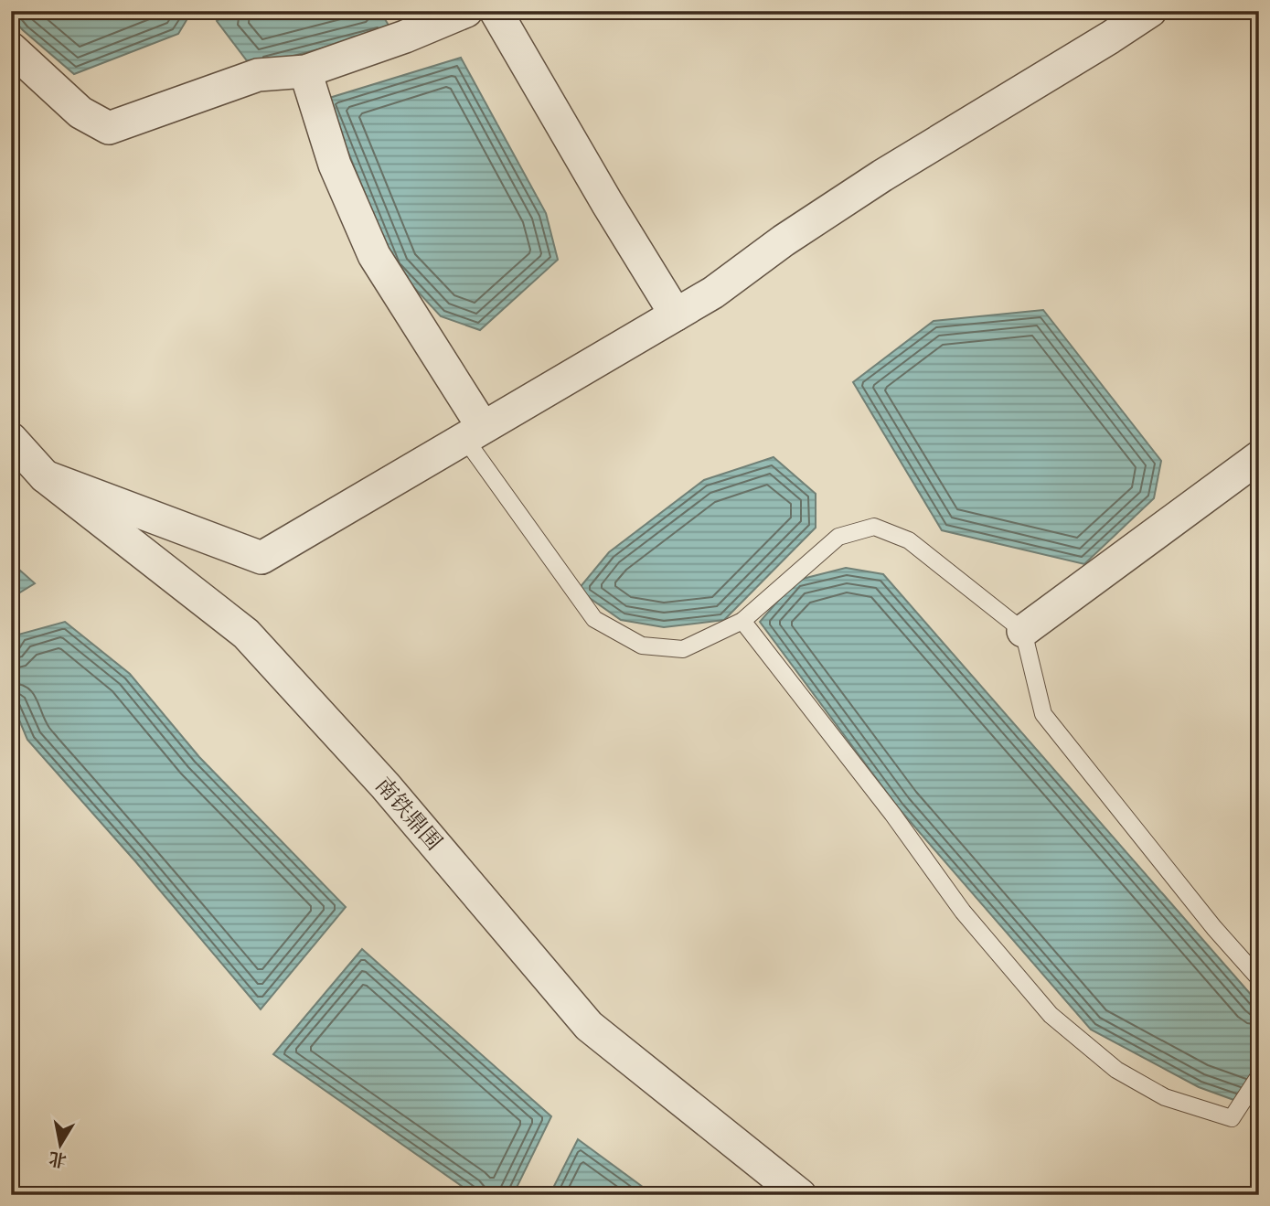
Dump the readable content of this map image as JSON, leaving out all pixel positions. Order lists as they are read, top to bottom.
{
  "streets": {
    "street": ["南铁鼎围"]
  },
  "north": "bottom"
}
